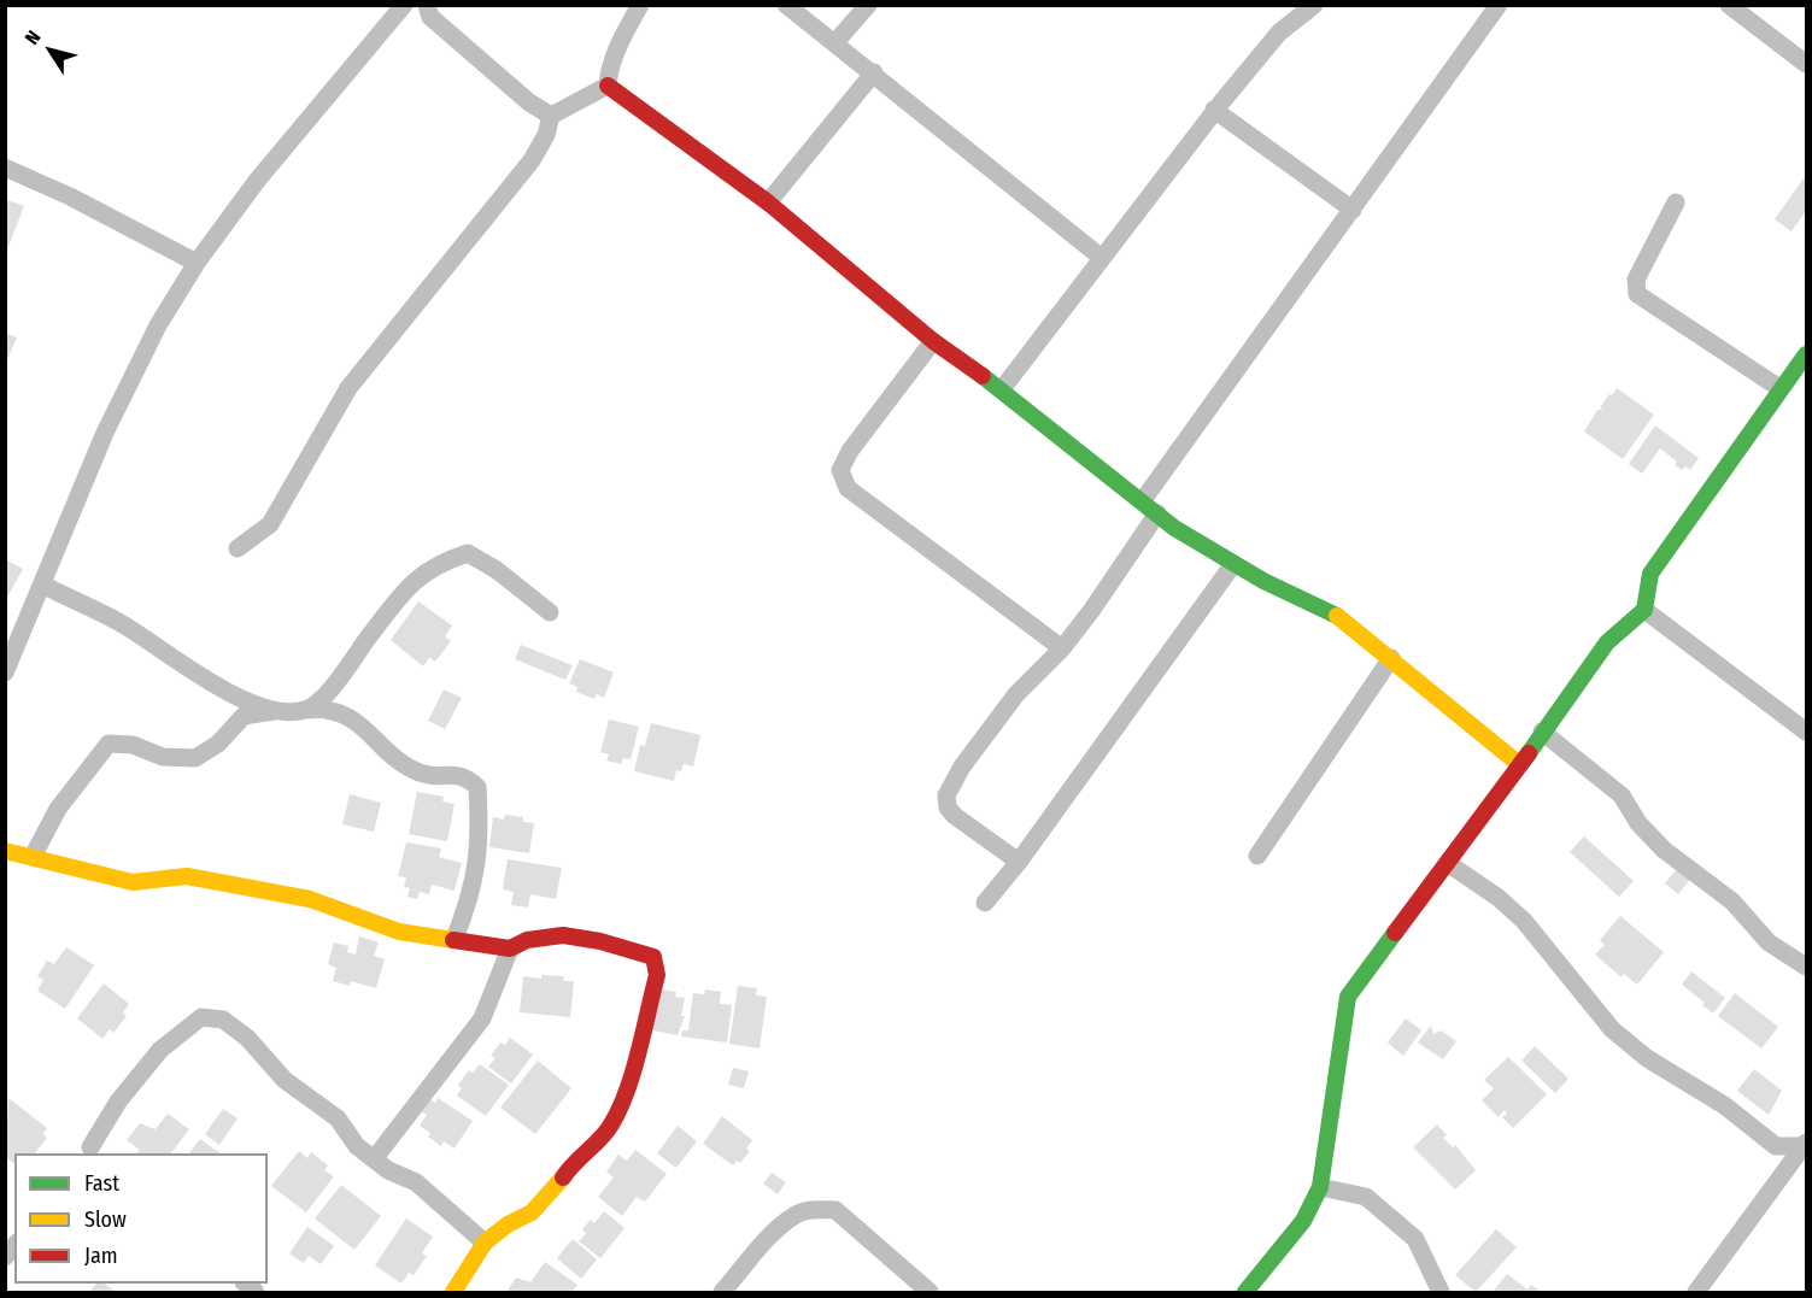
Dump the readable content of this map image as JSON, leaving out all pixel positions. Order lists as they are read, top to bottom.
{
  "legend": ["Fast", "Slow", "Jam"],
  "north": "top left"
}
